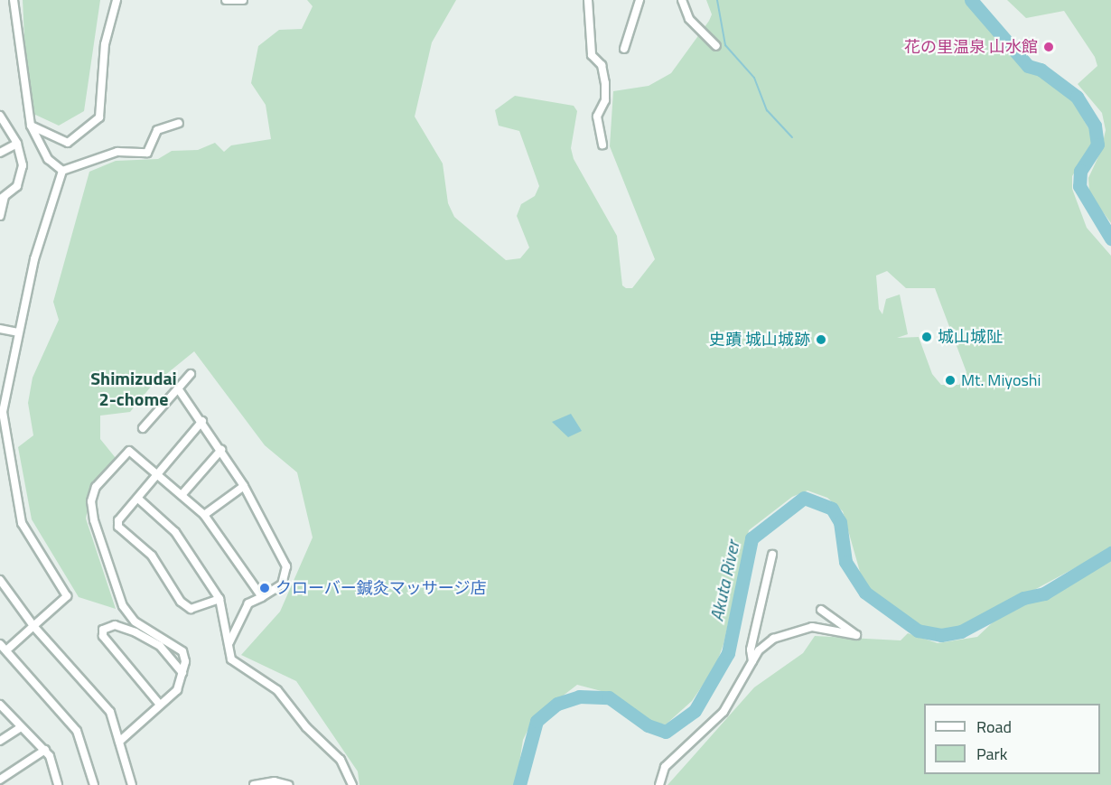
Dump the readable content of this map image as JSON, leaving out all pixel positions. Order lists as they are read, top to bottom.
{
  "districts": ["Shimizudai 2-chome"],
  "water": ["Akuta River"],
  "places": [
    "花の里温泉 山水館",
    "城山城阯",
    "史蹟 城山城跡",
    "Mt. Miyoshi",
    "クローバー鍼灸マッサージ店"
  ],
  "legend": ["Road", "Park"]
}
